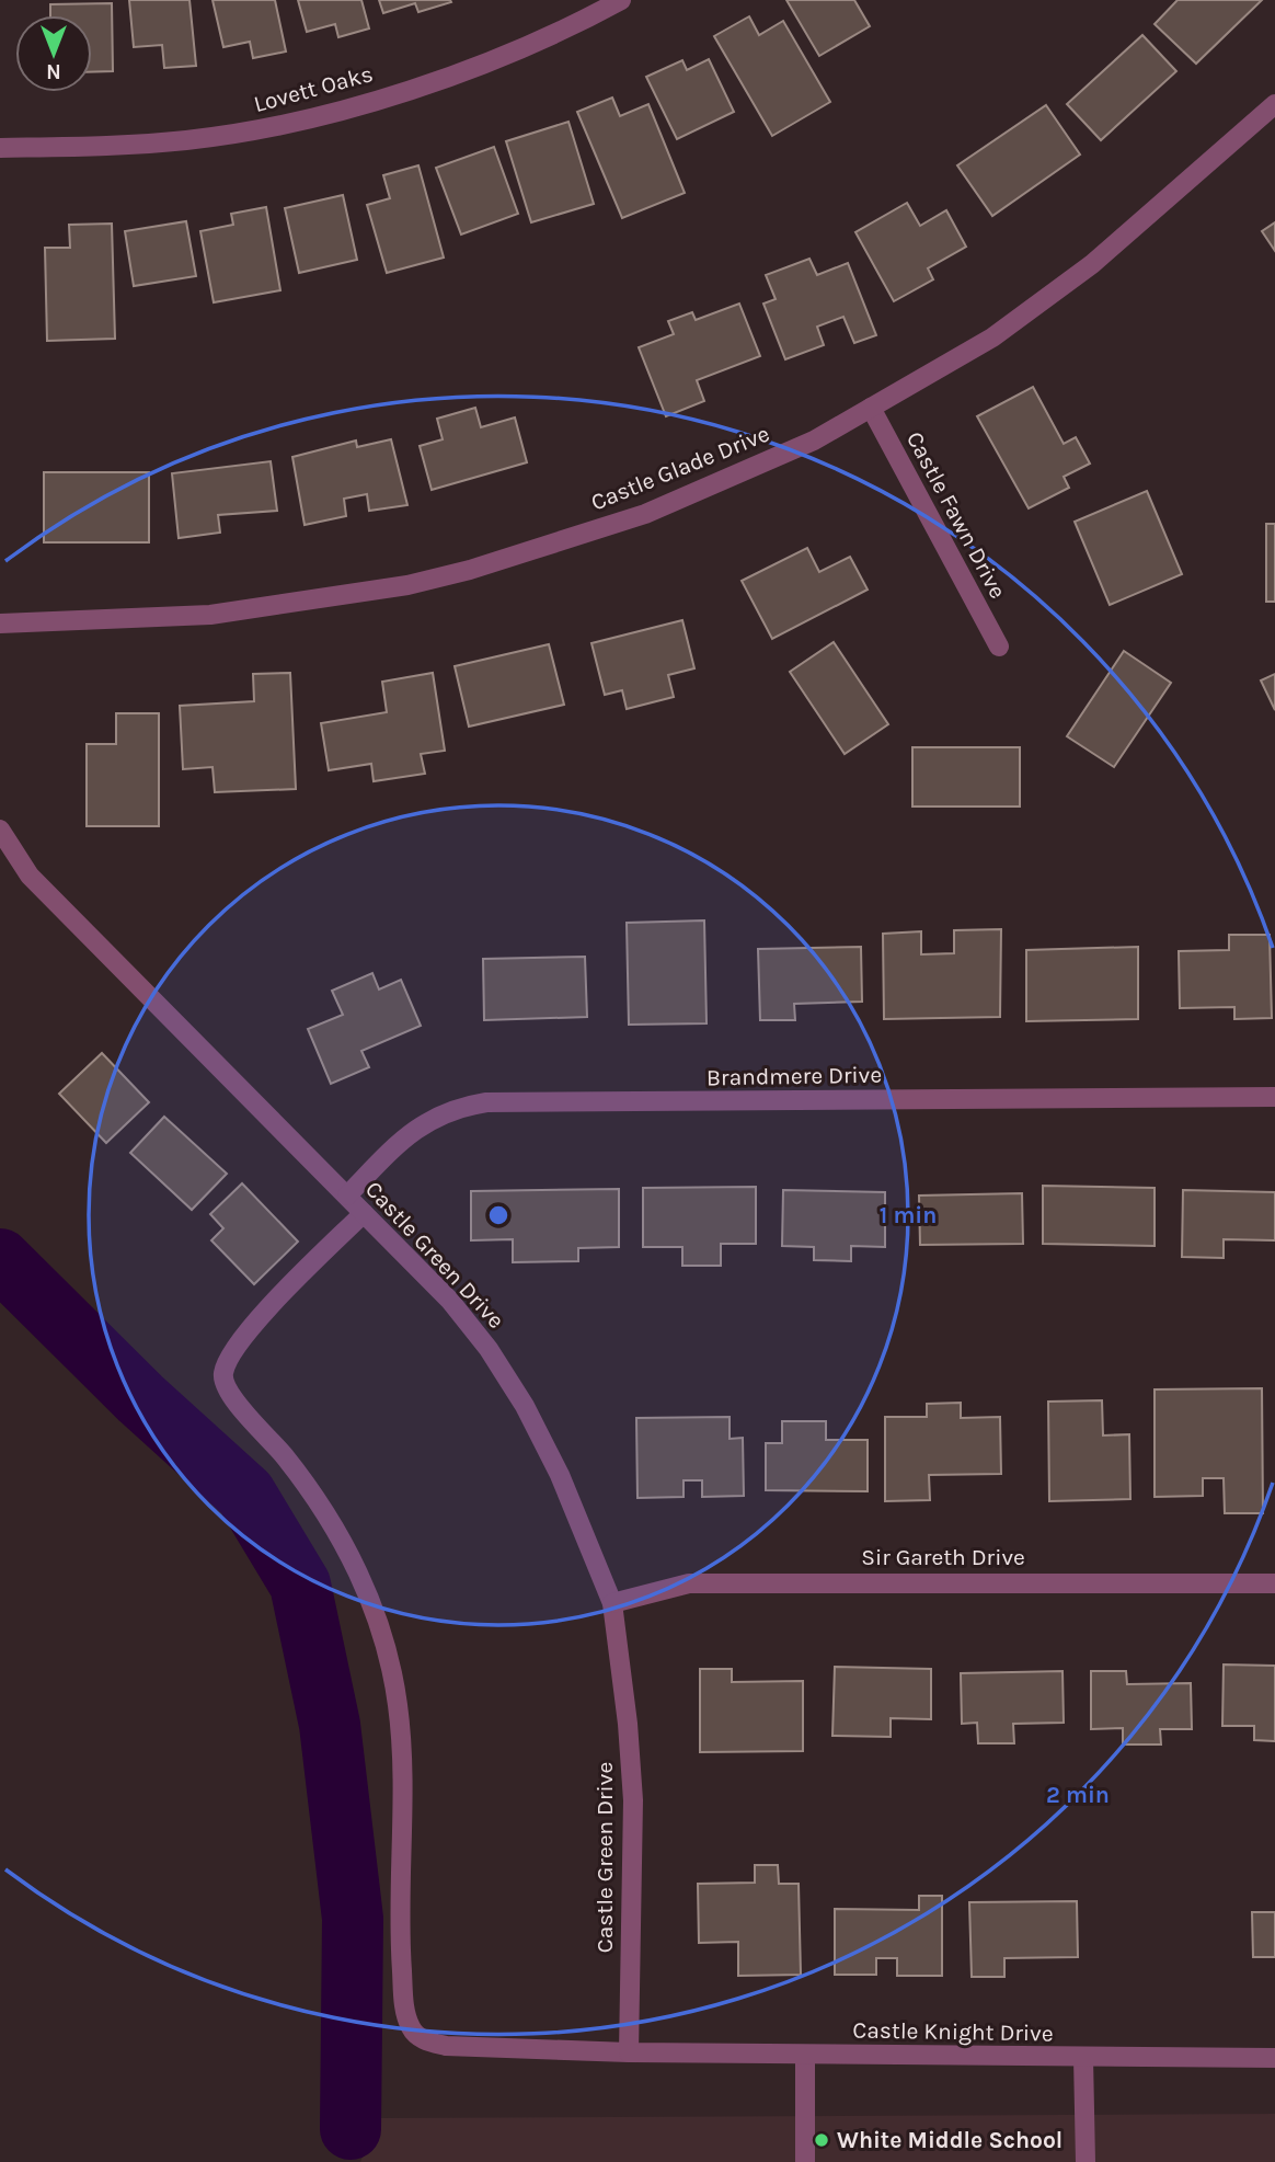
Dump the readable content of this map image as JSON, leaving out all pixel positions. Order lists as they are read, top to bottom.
{
  "streets": {
    "street": [
      "Lovett Oaks",
      "Castle Glade Drive",
      "Castle Fawn Drive",
      "Brandmere Drive",
      "Castle Green Drive",
      "Sir Gareth Drive",
      "Castle Knight Drive"
    ]
  },
  "crossings": [
    ["Castle Glade Drive", "Castle Fawn Drive"],
    ["Brandmere Drive", "Castle Green Drive"],
    ["Castle Green Drive", "Sir Gareth Drive"],
    ["Castle Green Drive", "Castle Knight Drive"]
  ],
  "places": ["White Middle School"],
  "north": "bottom",
  "rings": ["1 min", "2 min"]
}
